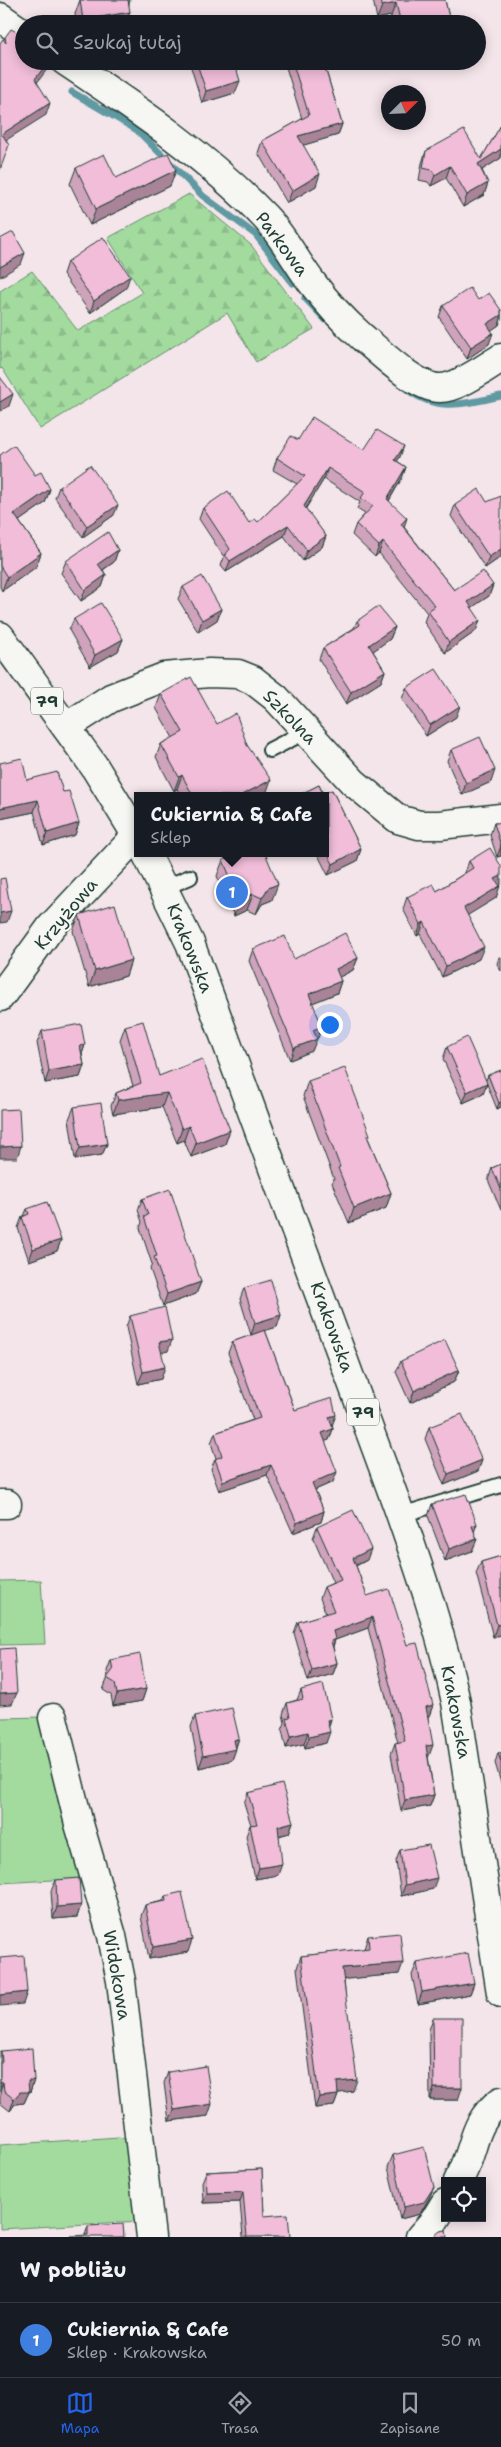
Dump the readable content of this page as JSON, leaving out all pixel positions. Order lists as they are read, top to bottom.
{
  "streets": {
    "street": [
      "Parkowa",
      "79",
      "Szkolna",
      "Krzyżowa",
      "Krakowska",
      "Widokowa"
    ]
  },
  "crossings": [
    ["Szkolna", "Krakowska"]
  ],
  "north": "top right",
  "page": {
    "search": "Szukaj tutaj",
    "popup": ["Cukiernia & Cafe", "Sklep"],
    "pins": "1",
    "heading": "W pobliżu",
    "list": [
      {
        "mark": "1",
        "name": "Cukiernia & Cafe",
        "note": "Sklep · Krakowska",
        "value": "50 m"
      }
    ],
    "nav": ["Mapa", "Trasa", "Zapisane"]
  }
}
